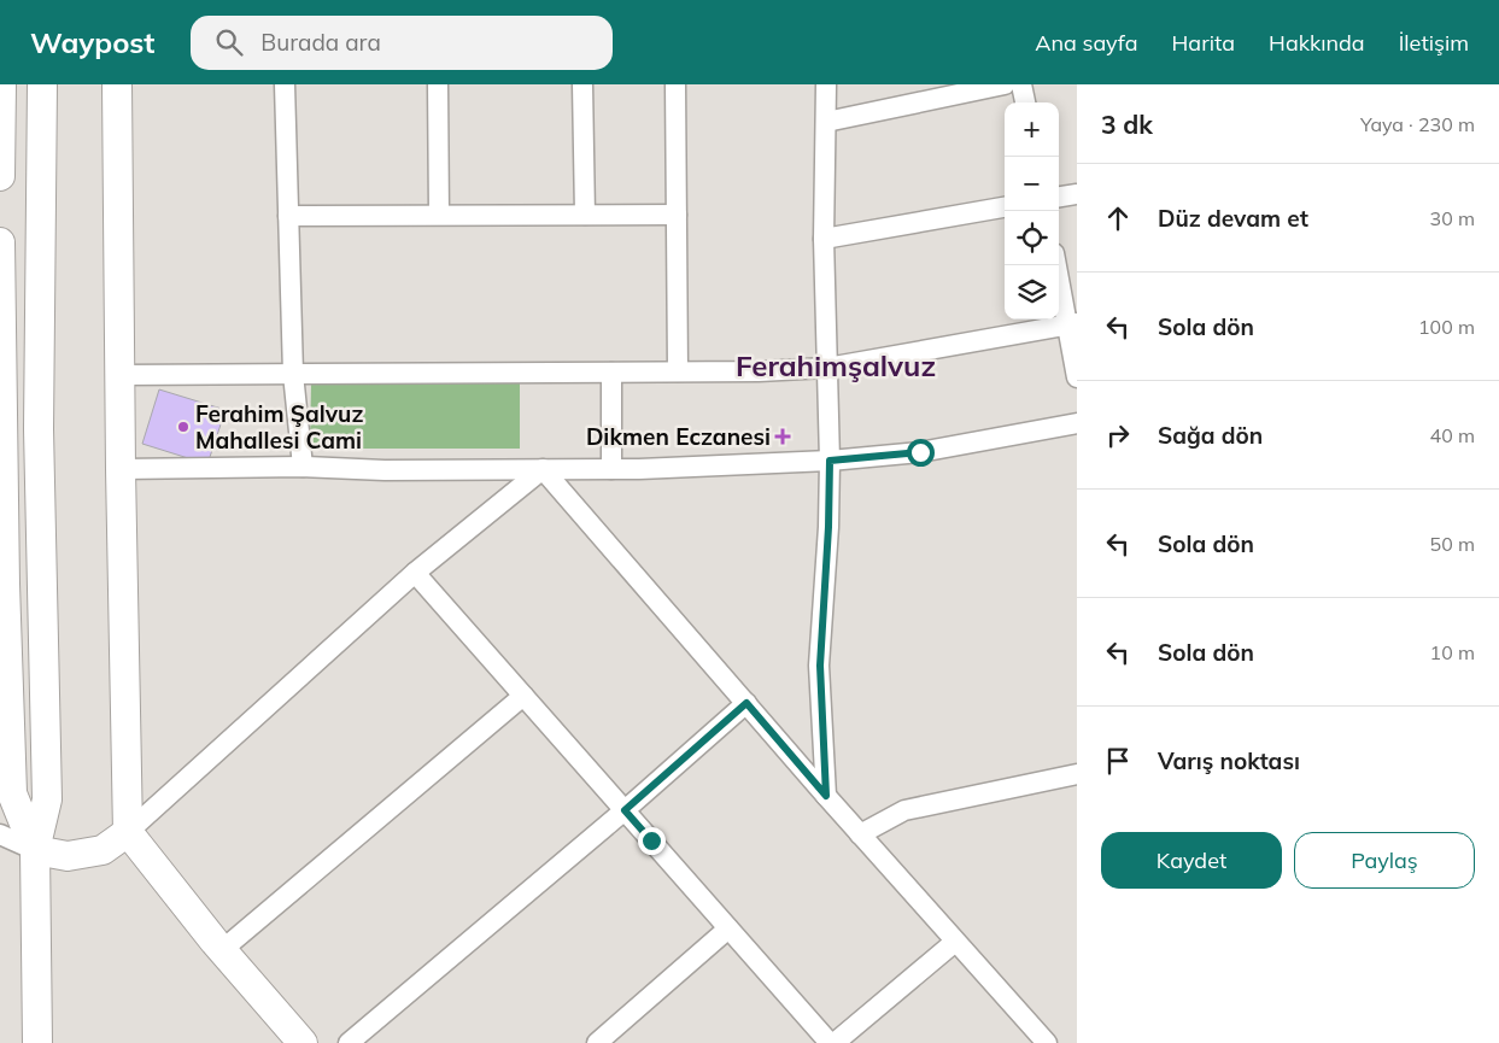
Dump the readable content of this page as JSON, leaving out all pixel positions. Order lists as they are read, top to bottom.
{
  "districts": ["Ferahimşalvuz"],
  "places": {
    "other": ["Ferahim Şalvuz Mahallesi Cami"],
    "health": ["Dikmen Eczanesi"]
  },
  "page": {
    "header": "Waypost",
    "search": "Burada ara",
    "nav": [
      "Ana sayfa",
      "Harita",
      "Hakkında",
      "İletişim"
    ],
    "heading": ["3 dk", "Yaya · 230 m"],
    "map_buttons": ["+", "−"],
    "list": [
      ["Düz devam et", "30 m"],
      ["Sola dön", "100 m"],
      ["Sağa dön", "40 m"],
      ["Sola dön", "50 m"],
      ["Sola dön", "10 m"],
      "Varış noktası"
    ],
    "buttons": ["Kaydet", "Paylaş"]
  }
}
